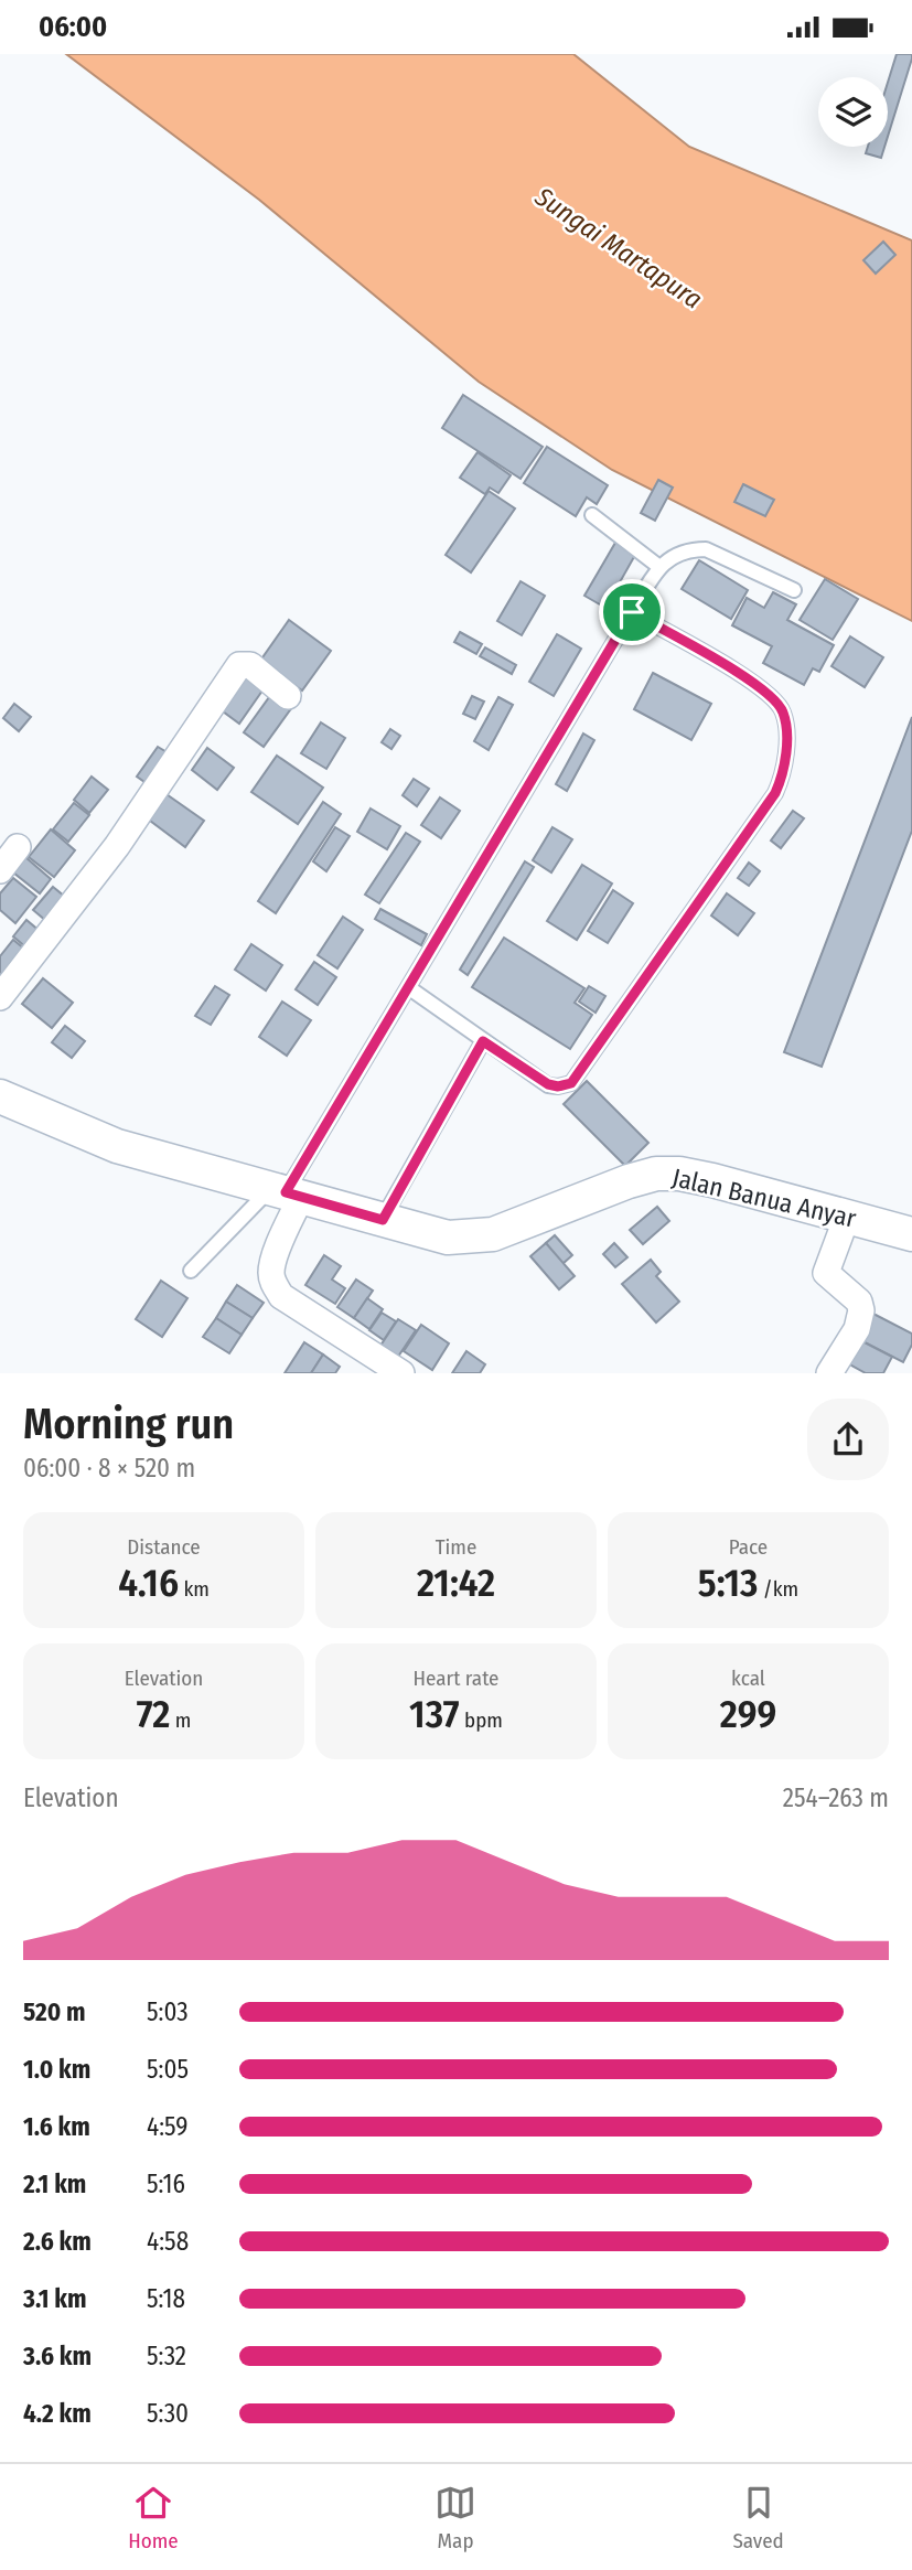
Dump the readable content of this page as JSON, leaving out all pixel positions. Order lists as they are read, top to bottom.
{
  "streets": {
    "street": ["Jalan Banua Anyar"]
  },
  "water": ["Sungai Martapura"],
  "page": {
    "status": "06:00",
    "heading": ["Morning run", "06:00 · 8 × 520 m"],
    "stats": [
      ["Distance", "4.16 km"],
      ["Time", "21:42"],
      ["Pace", "5:13 /km"],
      ["Elevation", "72 m"],
      ["Heart rate", "137 bpm"],
      ["kcal", "299"]
    ],
    "chart": ["Elevation", "254–263 m"],
    "list": [
      {
        "name": "520 m",
        "note": "5:03"
      },
      {
        "name": "1.0 km",
        "note": "5:05"
      },
      {
        "name": "1.6 km",
        "note": "4:59"
      },
      {
        "name": "2.1 km",
        "note": "5:16"
      },
      {
        "name": "2.6 km",
        "note": "4:58"
      },
      {
        "name": "3.1 km",
        "note": "5:18"
      },
      {
        "name": "3.6 km",
        "note": "5:32"
      },
      {
        "name": "4.2 km",
        "note": "5:30"
      }
    ],
    "tabs": ["Home", "Map", "Saved"]
  }
}
